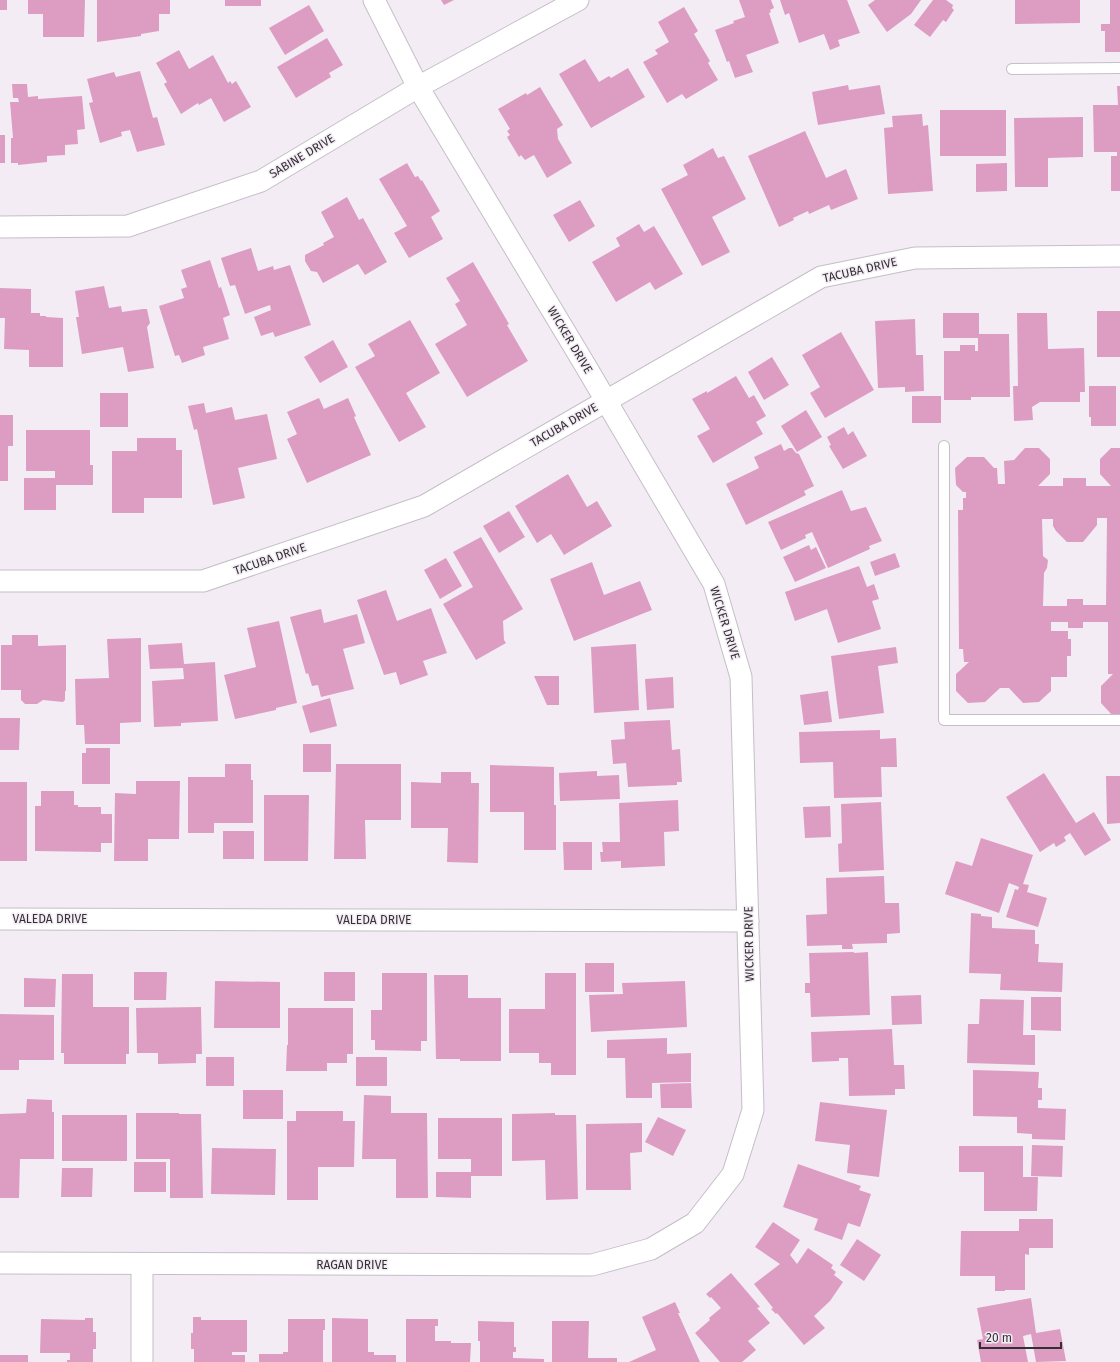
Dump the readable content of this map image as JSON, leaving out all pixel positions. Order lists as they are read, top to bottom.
{
  "streets": {
    "street": [
      "SABINE DRIVE",
      "TACUBA DRIVE",
      "WICKER DRIVE",
      "VALEDA DRIVE",
      "RAGAN DRIVE"
    ]
  },
  "crossings": [
    ["SABINE DRIVE", "WICKER DRIVE"],
    ["TACUBA DRIVE", "WICKER DRIVE"],
    ["WICKER DRIVE", "VALEDA DRIVE"],
    ["WICKER DRIVE", "RAGAN DRIVE"]
  ],
  "scale_bar": "20 m"
}
